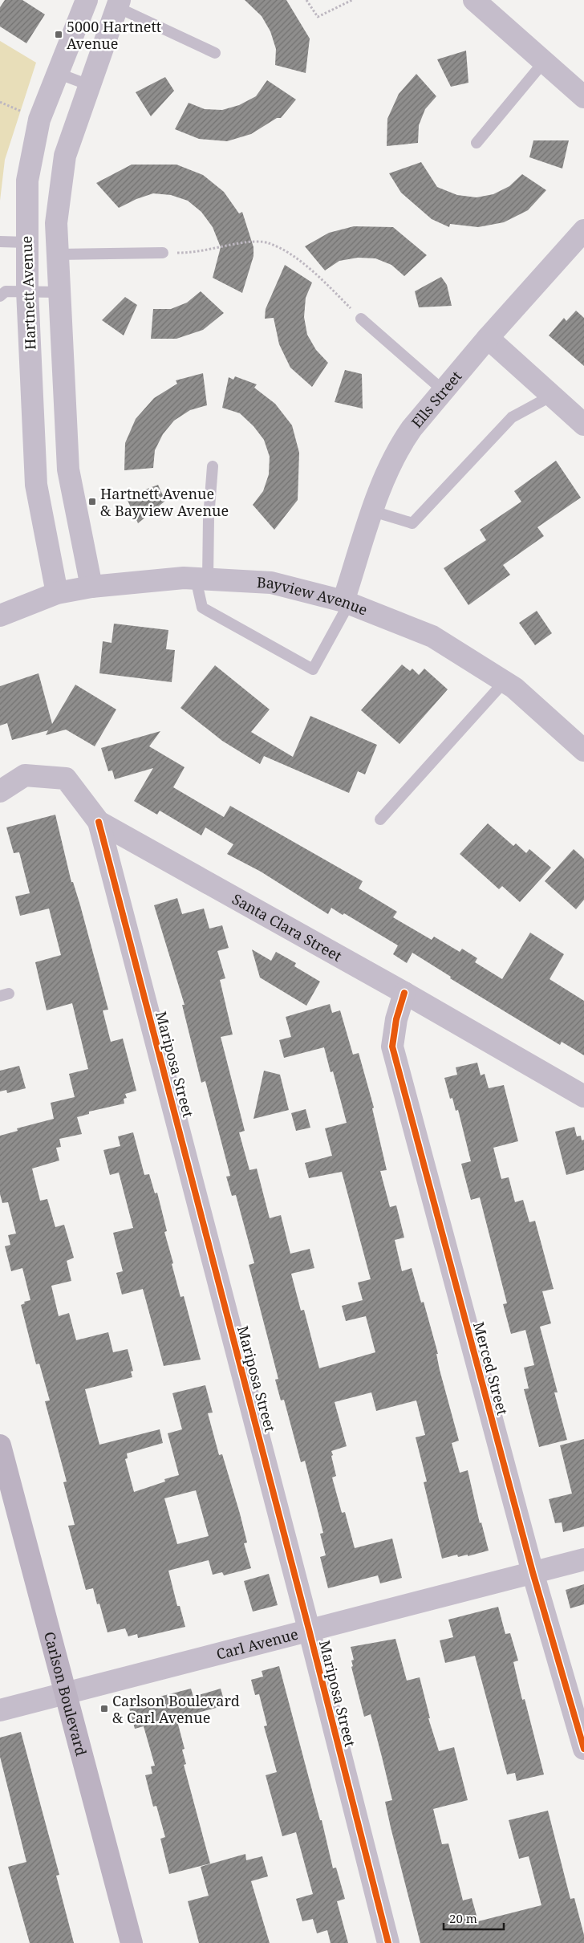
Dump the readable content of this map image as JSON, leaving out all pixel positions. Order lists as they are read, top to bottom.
{
  "streets": {
    "main road": ["Carlson Boulevard"],
    "street": [
      "Hartnett Avenue",
      "Ells Street",
      "Bayview Avenue",
      "Santa Clara Street",
      "Mariposa Street",
      "Merced Street",
      "Carl Avenue"
    ]
  },
  "crossings": [
    ["Hartnett Avenue", "Bayview Avenue"],
    ["Ells Street", "Bayview Avenue"],
    ["Santa Clara Street", "Mariposa Street"],
    ["Santa Clara Street", "Merced Street"],
    ["Mariposa Street", "Carl Avenue"],
    ["Merced Street", "Carl Avenue"],
    ["Carl Avenue", "Carlson Boulevard"]
  ],
  "places": {
    "transit": ["5000 Hartnett Avenue", "Hartnett Avenue & Bayview Avenue", "Carlson Boulevard & Carl Avenue"]
  },
  "scale_bar": "20 m"
}
